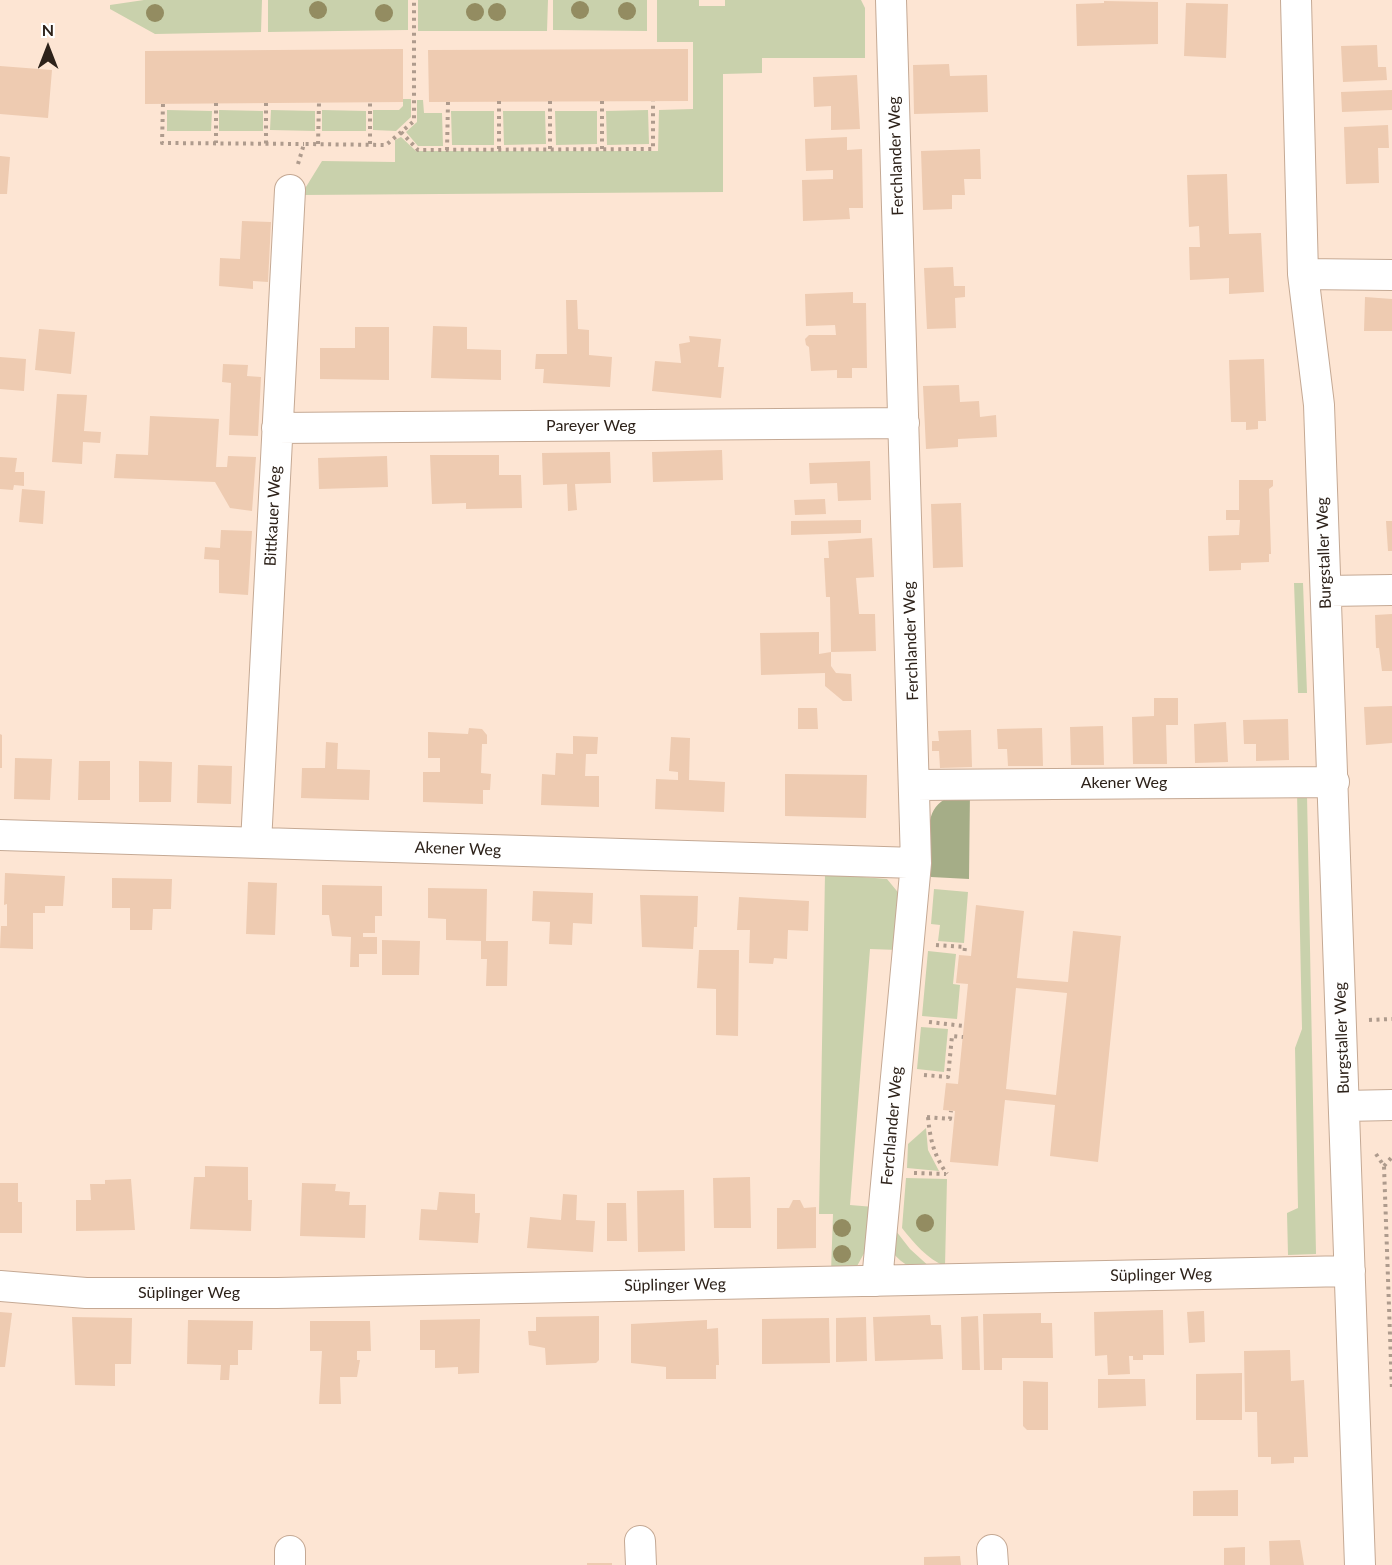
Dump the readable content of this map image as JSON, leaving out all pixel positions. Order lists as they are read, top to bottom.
{
  "streets": {
    "street": [
      "Ferchlander Weg",
      "Pareyer Weg",
      "Bittkauer Weg",
      "Burgstaller Weg",
      "Akener Weg",
      "Süplinger Weg"
    ]
  },
  "crossings": [
    ["Ferchlander Weg", "Pareyer Weg"],
    ["Ferchlander Weg", "Akener Weg"],
    ["Ferchlander Weg", "Süplinger Weg"],
    ["Pareyer Weg", "Bittkauer Weg"],
    ["Bittkauer Weg", "Akener Weg"],
    ["Burgstaller Weg", "Akener Weg"],
    ["Burgstaller Weg", "Süplinger Weg"]
  ],
  "north": "top"
}
